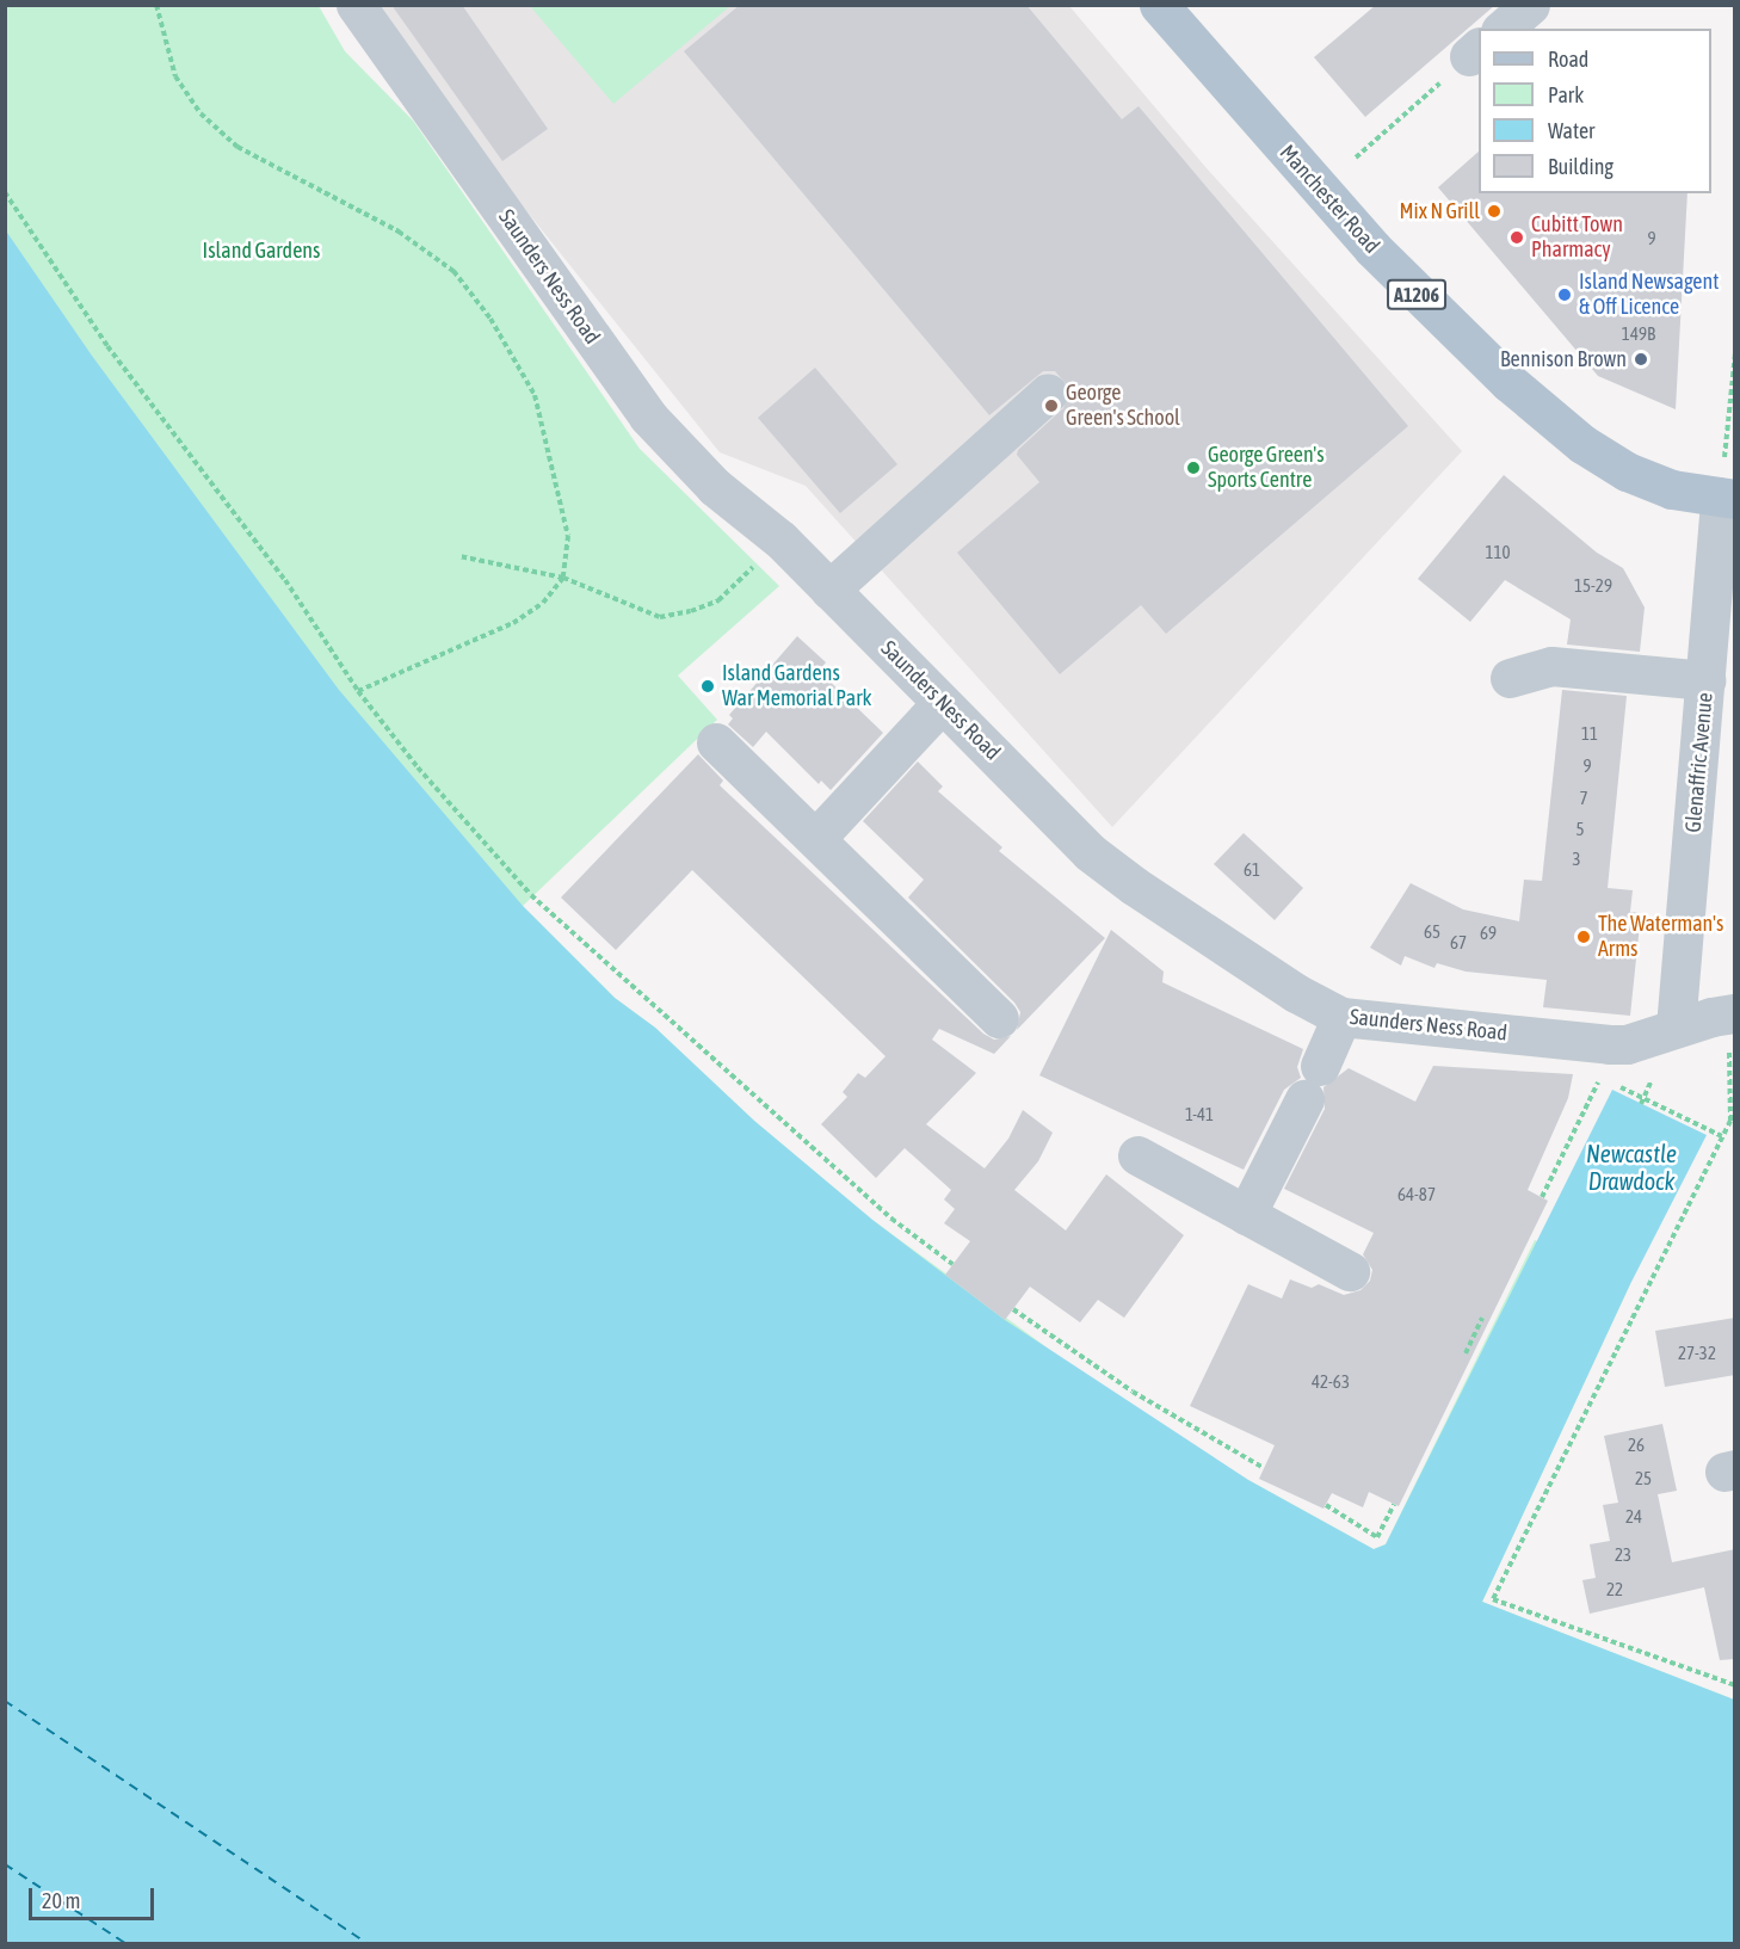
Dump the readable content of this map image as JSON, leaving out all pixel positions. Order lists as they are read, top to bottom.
{
  "streets": {
    "main road": ["Manchester Road", "A1206"],
    "street": ["Saunders Ness Road", "Glenaffric Avenue"]
  },
  "crossings": [
    ["Manchester Road", "Glenaffric Avenue"],
    ["Saunders Ness Road", "Glenaffric Avenue"]
  ],
  "water": ["Newcastle Drawdock"],
  "parks": ["Island Gardens"],
  "places": [
    "Mix N Grill",
    "Cubitt Town Pharmacy",
    "Island Newsagent & Off Licence",
    "Bennison Brown",
    "George Green's School",
    "George Green's Sports Centre",
    "Island Gardens War Memorial Park",
    "The Waterman's Arms"
  ],
  "house_numbers": [
    "9",
    "149B",
    "110",
    "15-29",
    "11",
    "9",
    "7",
    "5",
    "3",
    "61",
    "65",
    "69",
    "67",
    "1-41",
    "64-87",
    "27-32",
    "42-63",
    "26",
    "25",
    "24",
    "23",
    "22"
  ],
  "legend": [
    "Road",
    "Park",
    "Water",
    "Building"
  ],
  "scale_bar": "20 m"
}
